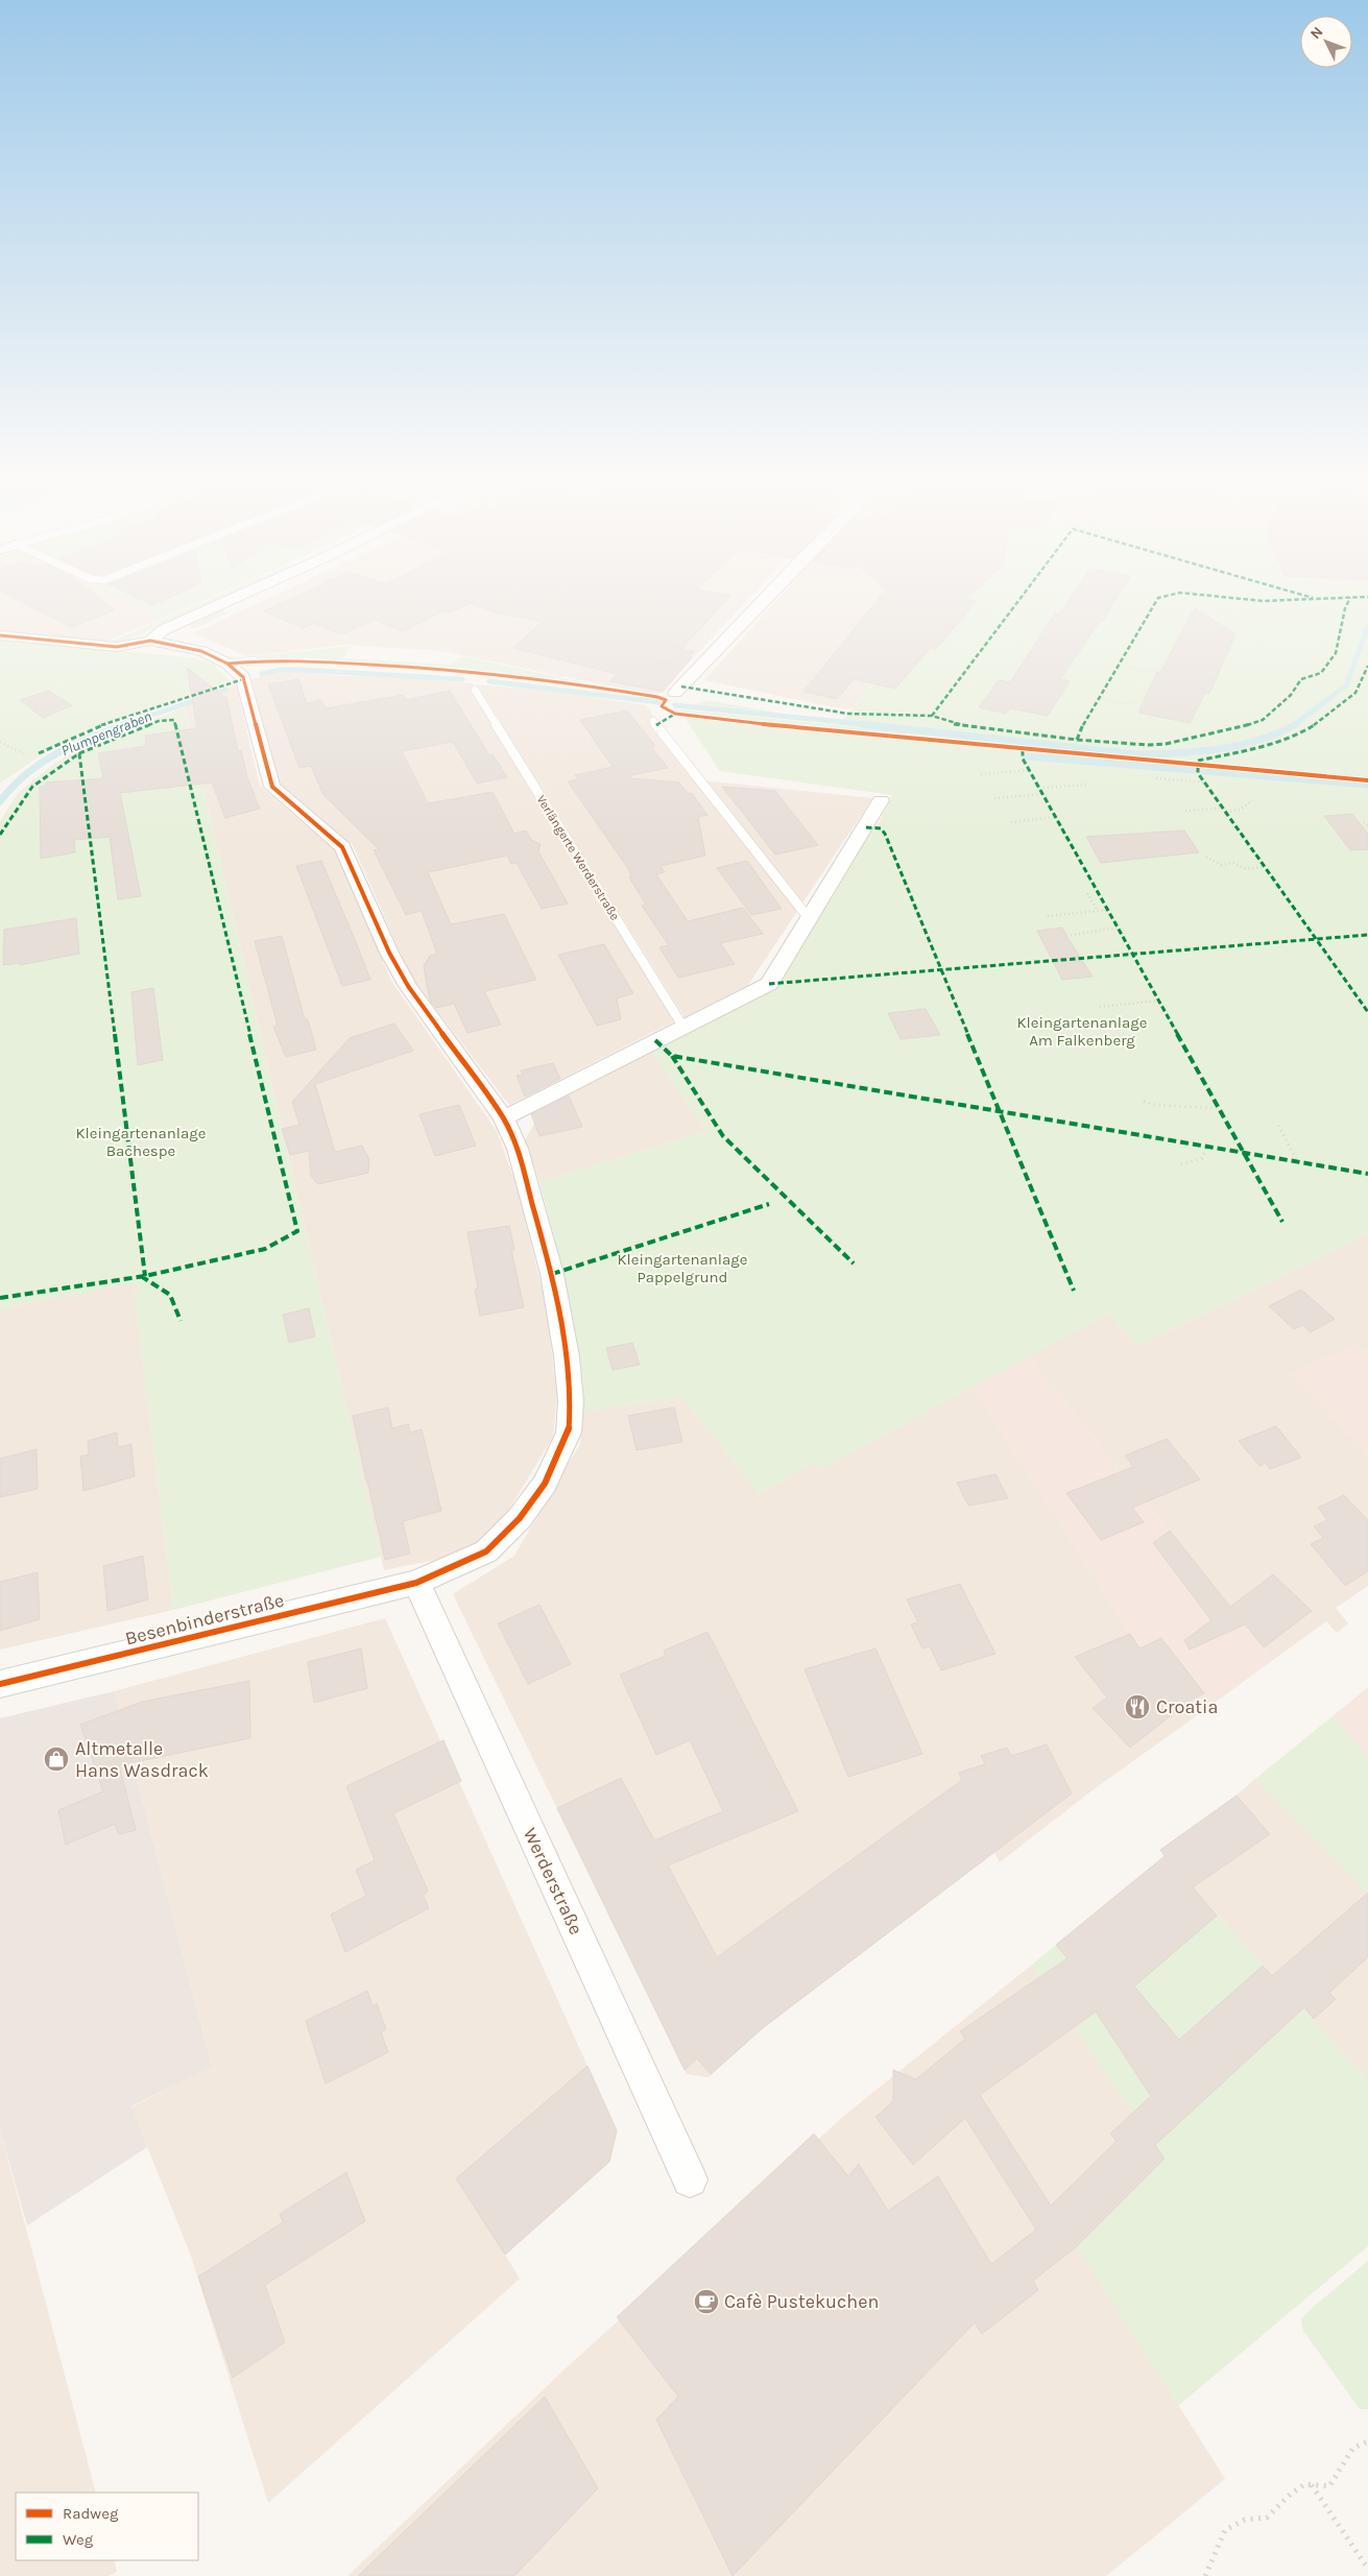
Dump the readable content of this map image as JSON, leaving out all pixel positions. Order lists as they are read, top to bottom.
{
  "streets": {
    "street": ["Besenbinderstraße", "Werderstraße"],
    "lane": ["Verlängerte Werderstraße"]
  },
  "crossings": [
    ["Besenbinderstraße", "Werderstraße"]
  ],
  "water": ["Plumpengraben"],
  "parks": ["Kleingartenanlage Am Falkenberg", "Kleingartenanlage Bachespe", "Kleingartenanlage Pappelgrund"],
  "places": {
    "restaurant": ["Croatia"],
    "shop": ["Altmetalle Hans Wasdrack"],
    "cafe": ["Cafè Pustekuchen"]
  },
  "legend": ["Radweg", "Weg"],
  "north": "top left"
}
